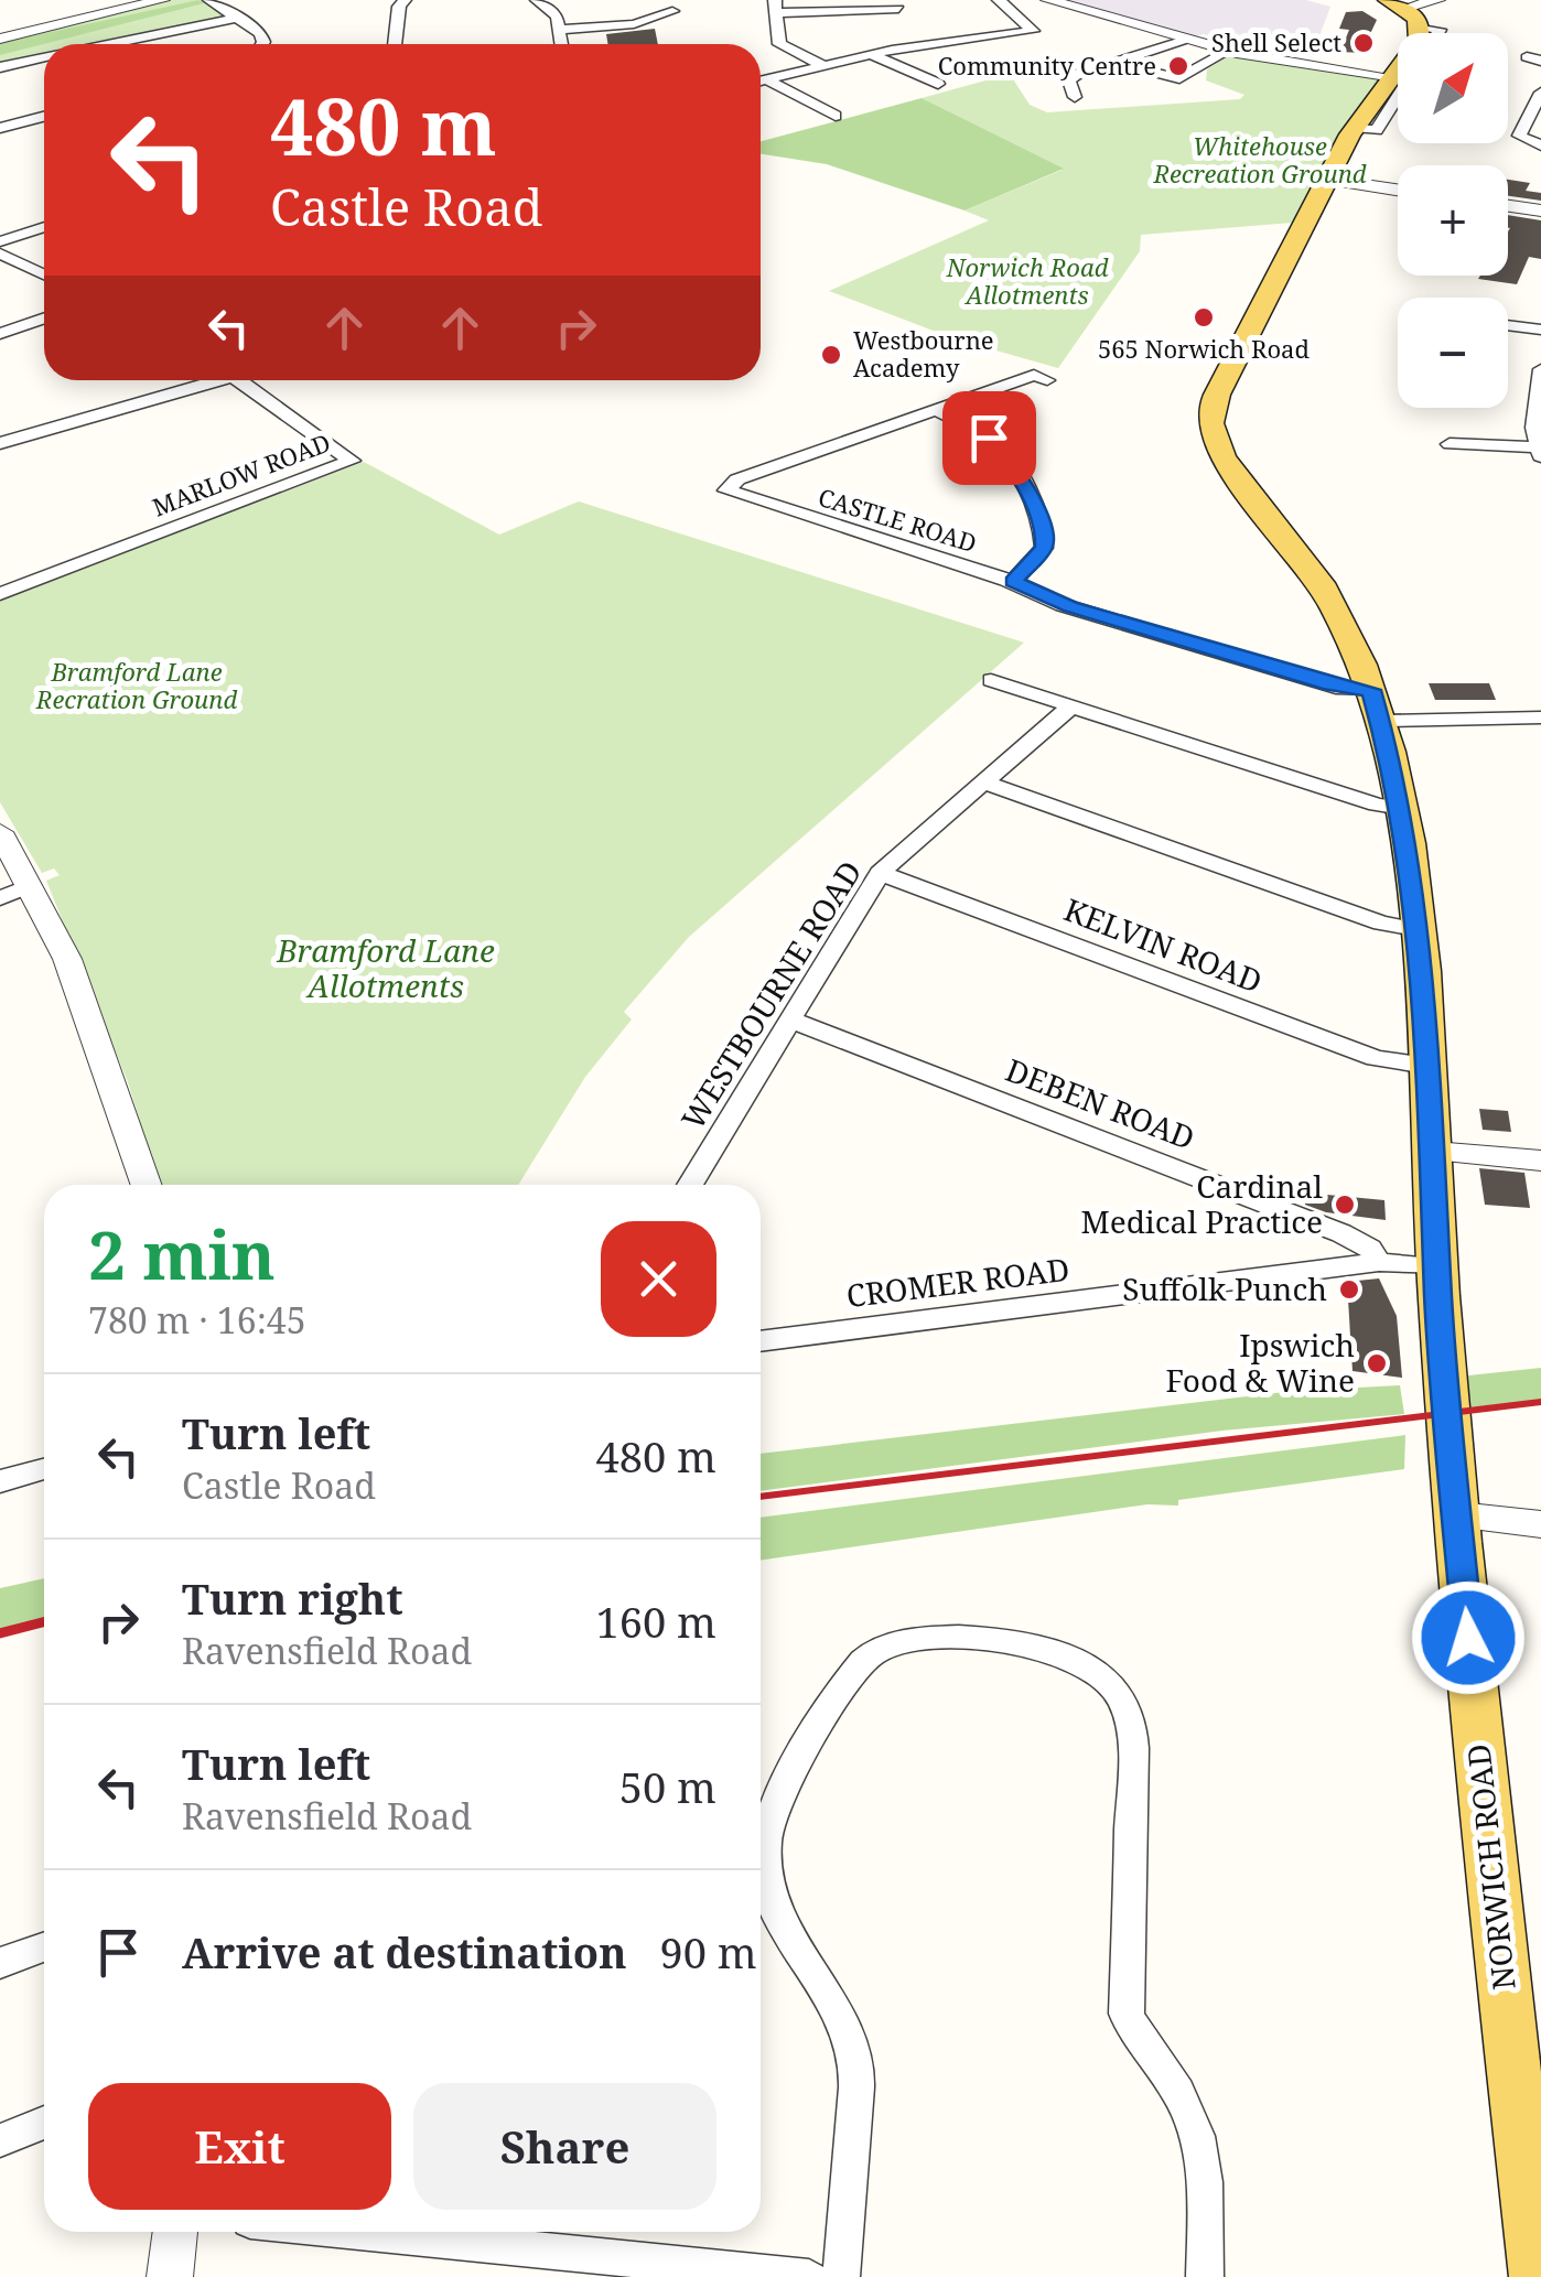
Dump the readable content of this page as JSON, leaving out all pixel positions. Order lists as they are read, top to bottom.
{
  "streets": {
    "main road": ["NORWICH ROAD"],
    "street": [
      "MARLOW ROAD",
      "CASTLE ROAD",
      "KELVIN ROAD",
      "WESTBOURNE ROAD",
      "DEBEN ROAD",
      "CROMER ROAD"
    ]
  },
  "crossings": [
    ["CASTLE ROAD", "NORWICH ROAD"],
    ["KELVIN ROAD", "WESTBOURNE ROAD"],
    ["KELVIN ROAD", "NORWICH ROAD"],
    ["WESTBOURNE ROAD", "DEBEN ROAD"],
    ["DEBEN ROAD", "CROMER ROAD"],
    ["CROMER ROAD", "NORWICH ROAD"]
  ],
  "parks": [
    "Whitehouse Recreation Ground",
    "Norwich Road Allotments",
    "Bramford Lane Recration Ground",
    "Bramford Lane Allotments"
  ],
  "places": [
    "Shell Select",
    "Community Centre",
    "565 Norwich Road",
    "Westbourne Academy",
    "Cardinal Medical Practice",
    "Suffolk Punch",
    "Ipswich Food & Wine"
  ],
  "north": "top right",
  "page": {
    "map_buttons": ["+", "−"],
    "turn": ["480 m", "Castle Road"],
    "heading": ["2 min", "780 m · 16:45"],
    "list": [
      {
        "name": "Turn left",
        "note": "Castle Road",
        "value": "480 m"
      },
      {
        "name": "Turn right",
        "note": "Ravensfield Road",
        "value": "160 m"
      },
      {
        "name": "Turn left",
        "note": "Ravensfield Road",
        "value": "50 m"
      },
      {
        "name": "Arrive at destination",
        "value": "90 m"
      }
    ],
    "buttons": ["Exit", "Share"]
  }
}
